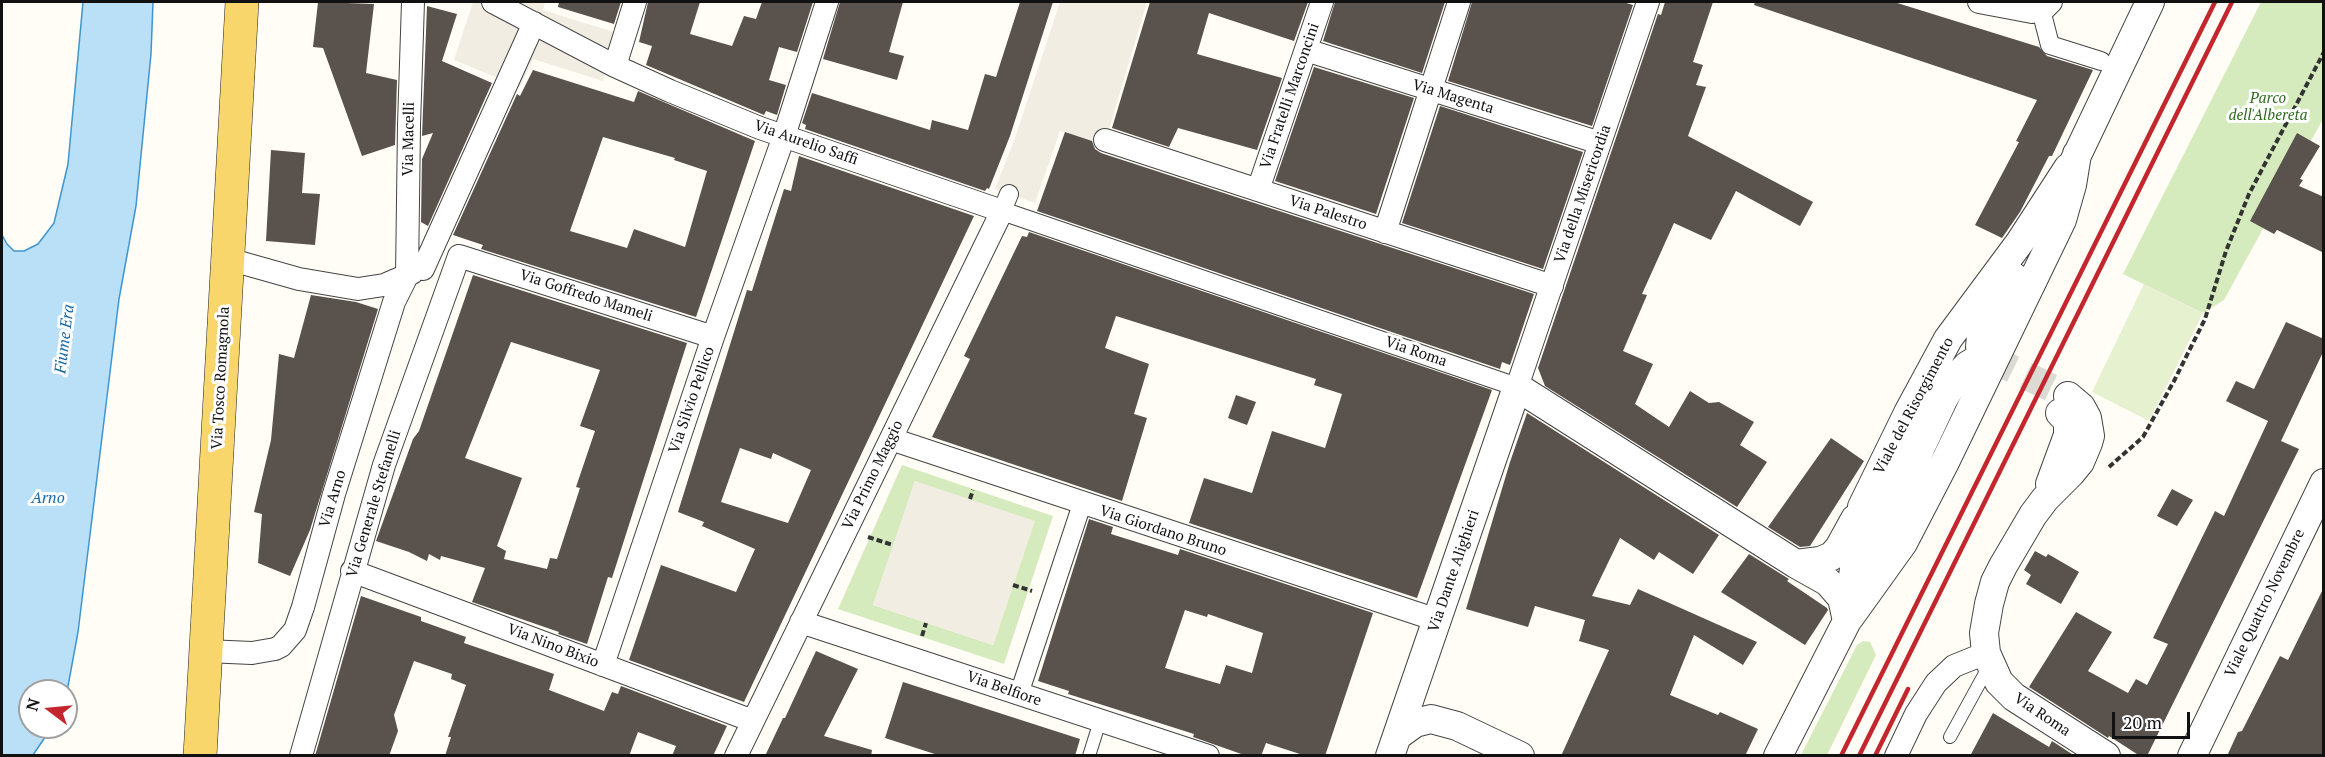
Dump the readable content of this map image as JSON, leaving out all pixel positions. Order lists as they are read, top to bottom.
{
  "streets": {
    "main road": ["Via Tosco Romagnola"],
    "street": [
      "Via Fratelli Marconcini",
      "Via Magenta",
      "Via Macelli",
      "Via Aurelio Saffi",
      "Via della Misericordia",
      "Via Palestro",
      "Via Goffredo Mameli",
      "Via Roma",
      "Via Silvio Pellico",
      "Viale del Risorgimento",
      "Via Primo Maggio",
      "Via Arno",
      "Via Generale Stefanelli",
      "Via Giordano Bruno",
      "Via Dante Alighieri",
      "Viale Quattro Novembre",
      "Via Nino Bixio",
      "Via Belfiore"
    ]
  },
  "crossings": [
    ["Via Fratelli Marconcini", "Via Magenta"],
    ["Via Fratelli Marconcini", "Via Palestro"],
    ["Via Magenta", "Via della Misericordia"],
    ["Via Macelli", "Via Arno"],
    ["Via Aurelio Saffi", "Via Roma"],
    ["Via Aurelio Saffi", "Via Silvio Pellico"],
    ["Via Aurelio Saffi", "Via Primo Maggio"],
    ["Via Aurelio Saffi", "Via Arno"],
    ["Via della Misericordia", "Via Palestro"],
    ["Via della Misericordia", "Via Roma"],
    ["Via della Misericordia", "Via Dante Alighieri"],
    ["Via Goffredo Mameli", "Via Silvio Pellico"],
    ["Via Goffredo Mameli", "Via Generale Stefanelli"],
    ["Via Roma", "Viale del Risorgimento"],
    ["Via Roma", "Via Primo Maggio"],
    ["Via Roma", "Via Dante Alighieri"],
    ["Via Tosco Romagnola", "Via Arno"],
    ["Via Silvio Pellico", "Via Nino Bixio"],
    ["Via Primo Maggio", "Via Giordano Bruno"],
    ["Via Primo Maggio", "Via Nino Bixio"],
    ["Via Primo Maggio", "Via Belfiore"],
    ["Via Generale Stefanelli", "Via Nino Bixio"],
    ["Via Giordano Bruno", "Via Dante Alighieri"]
  ],
  "water": ["Fiume Era", "Arno"],
  "parks": ["Parco dell'Albereta"],
  "scale_bar": "20 m",
  "north": "left"
}
